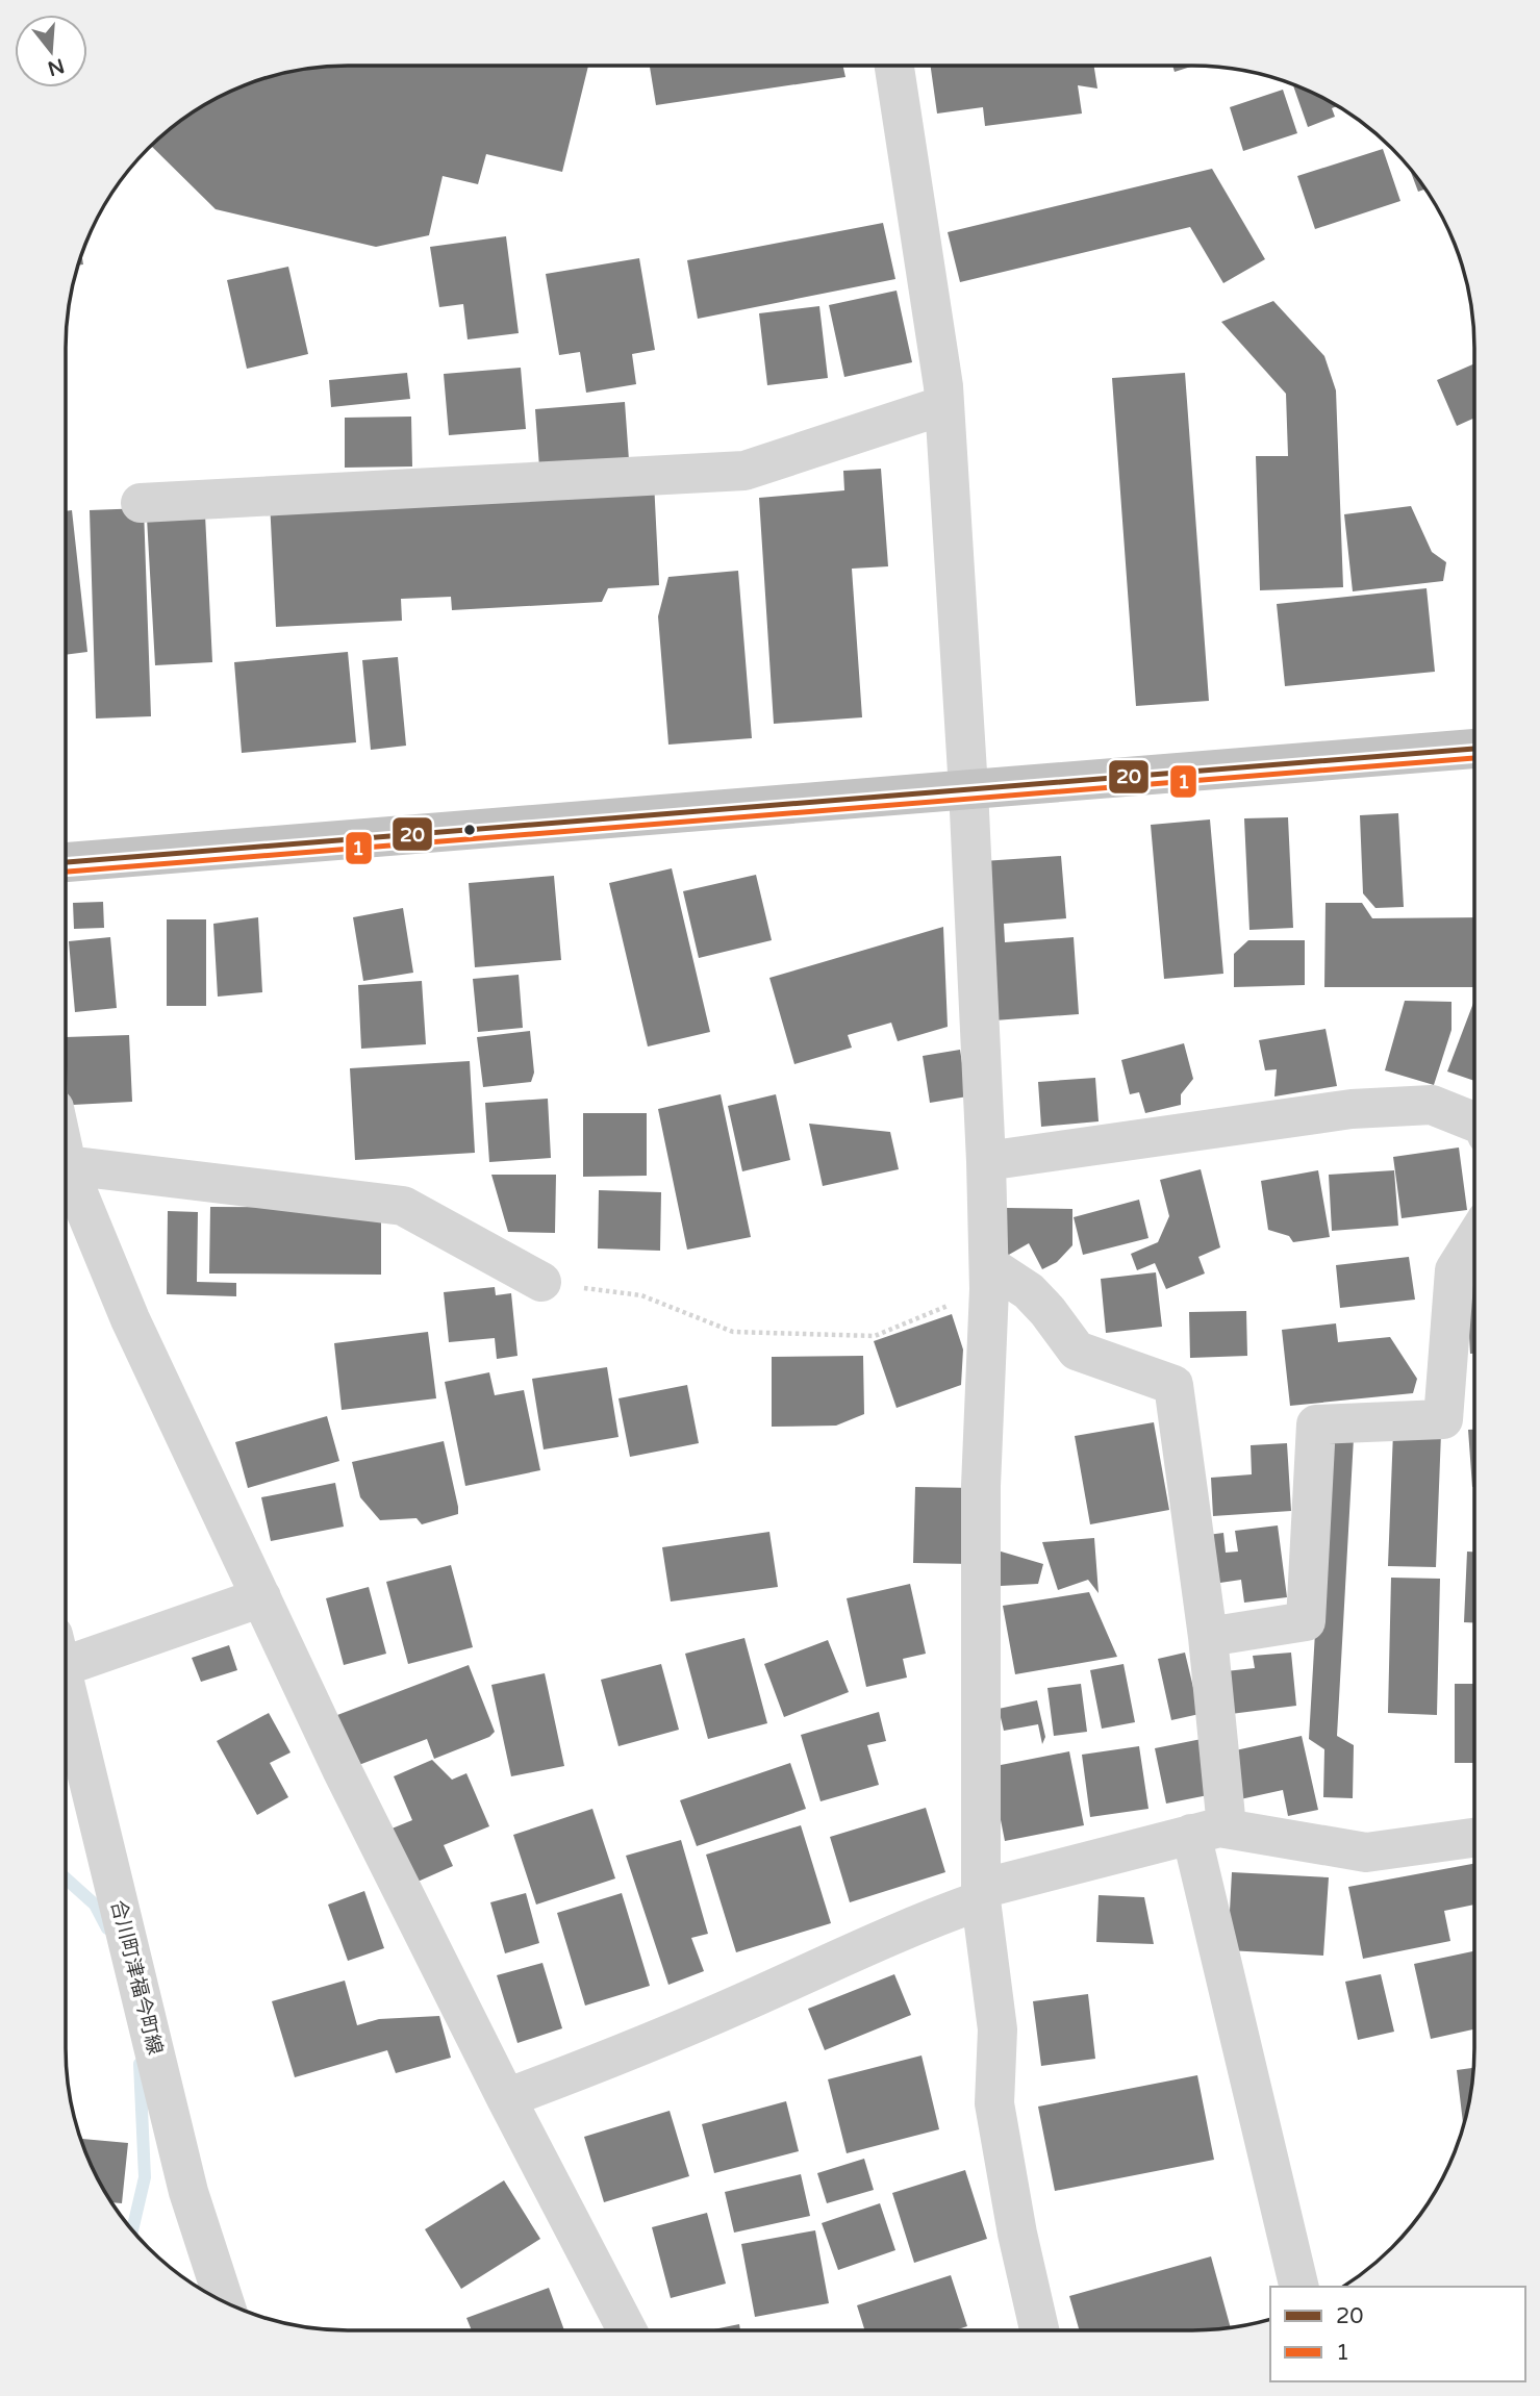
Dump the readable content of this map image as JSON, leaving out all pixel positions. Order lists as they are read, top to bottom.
{
  "streets": {
    "street": ["合川町津福今町線"]
  },
  "lines": ["transit line 20", "transit line 1"],
  "legend": ["20", "1"],
  "north": "bottom"
}
